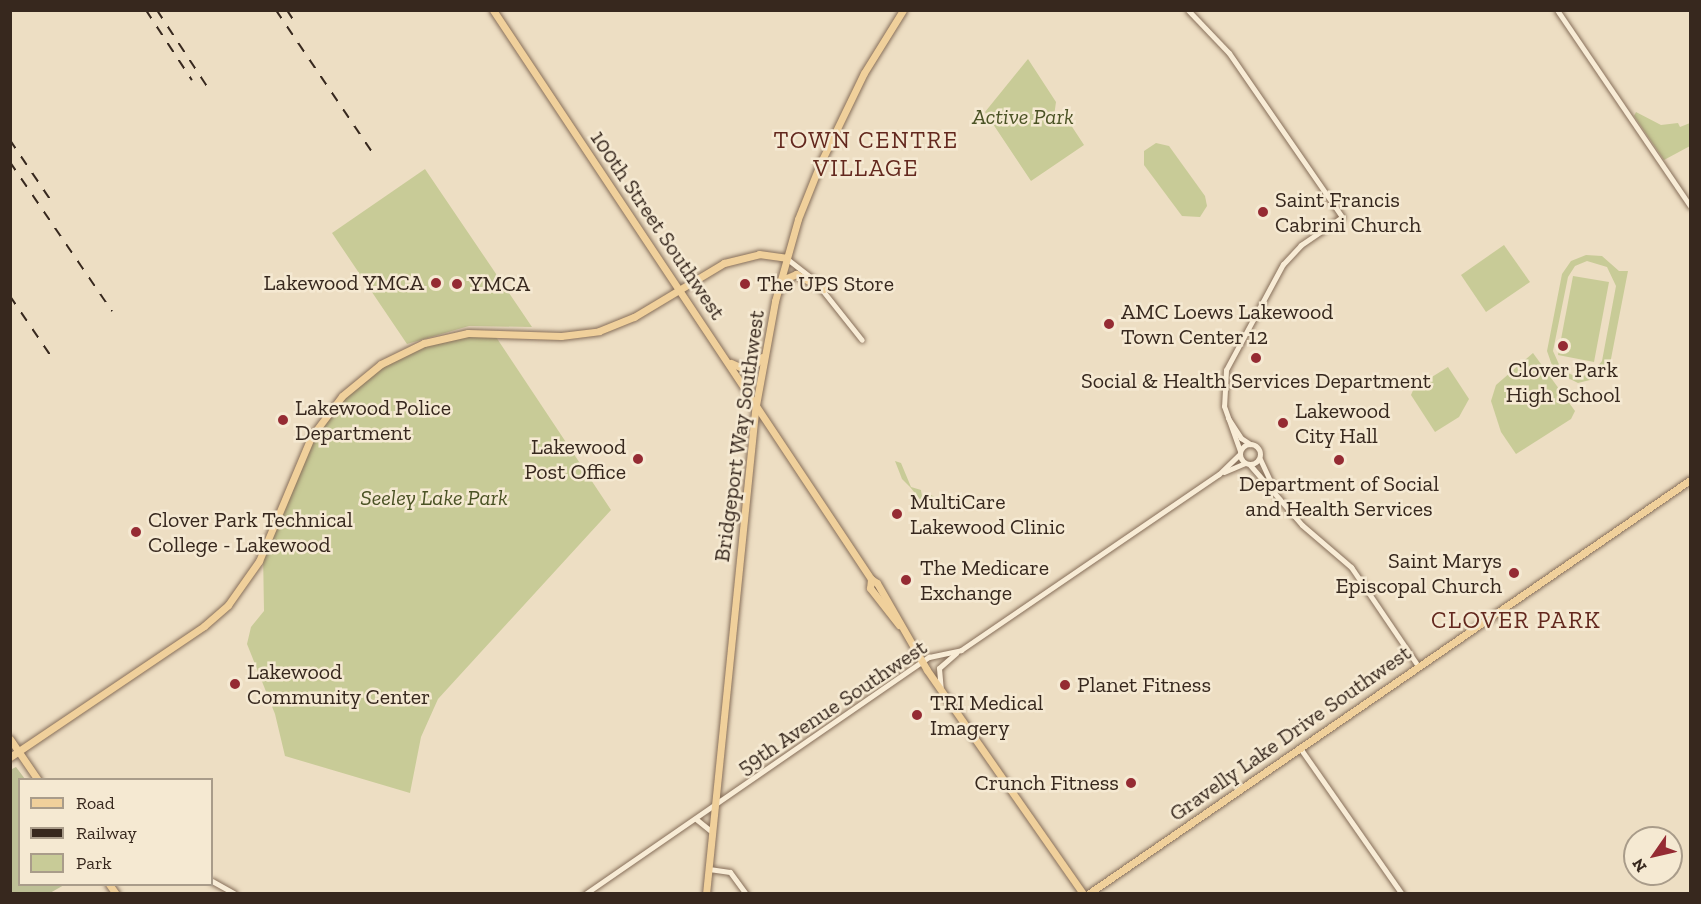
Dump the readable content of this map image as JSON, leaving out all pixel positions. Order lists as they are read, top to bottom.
{
  "streets": {
    "main road": ["100th Street Southwest", "Bridgeport Way Southwest", "Gravelly Lake Drive Southwest"],
    "street": ["59th Avenue Southwest"]
  },
  "crossings": [
    ["100th Street Southwest", "Bridgeport Way Southwest"],
    ["100th Street Southwest", "59th Avenue Southwest"],
    ["Bridgeport Way Southwest", "59th Avenue Southwest"]
  ],
  "districts": ["TOWN CENTRE VILLAGE", "CLOVER PARK"],
  "parks": ["Active Park", "Seeley Lake Park"],
  "places": [
    "Saint Francis Cabrini Church",
    "Lakewood YMCA",
    "YMCA",
    "The UPS Store",
    "AMC Loews Lakewood Town Center 12",
    "Clover Park High School",
    "Social & Health Services Department",
    "Lakewood Police Department",
    "Lakewood City Hall",
    "Lakewood Post Office",
    "Department of Social and Health Services",
    "MultiCare Lakewood Clinic",
    "Clover Park Technical College - Lakewood",
    "Saint Marys Episcopal Church",
    "The Medicare Exchange",
    "Lakewood Community Center",
    "Planet Fitness",
    "TRI Medical Imagery",
    "Crunch Fitness"
  ],
  "legend": ["Road", "Railway", "Park"],
  "north": "bottom left"
}
